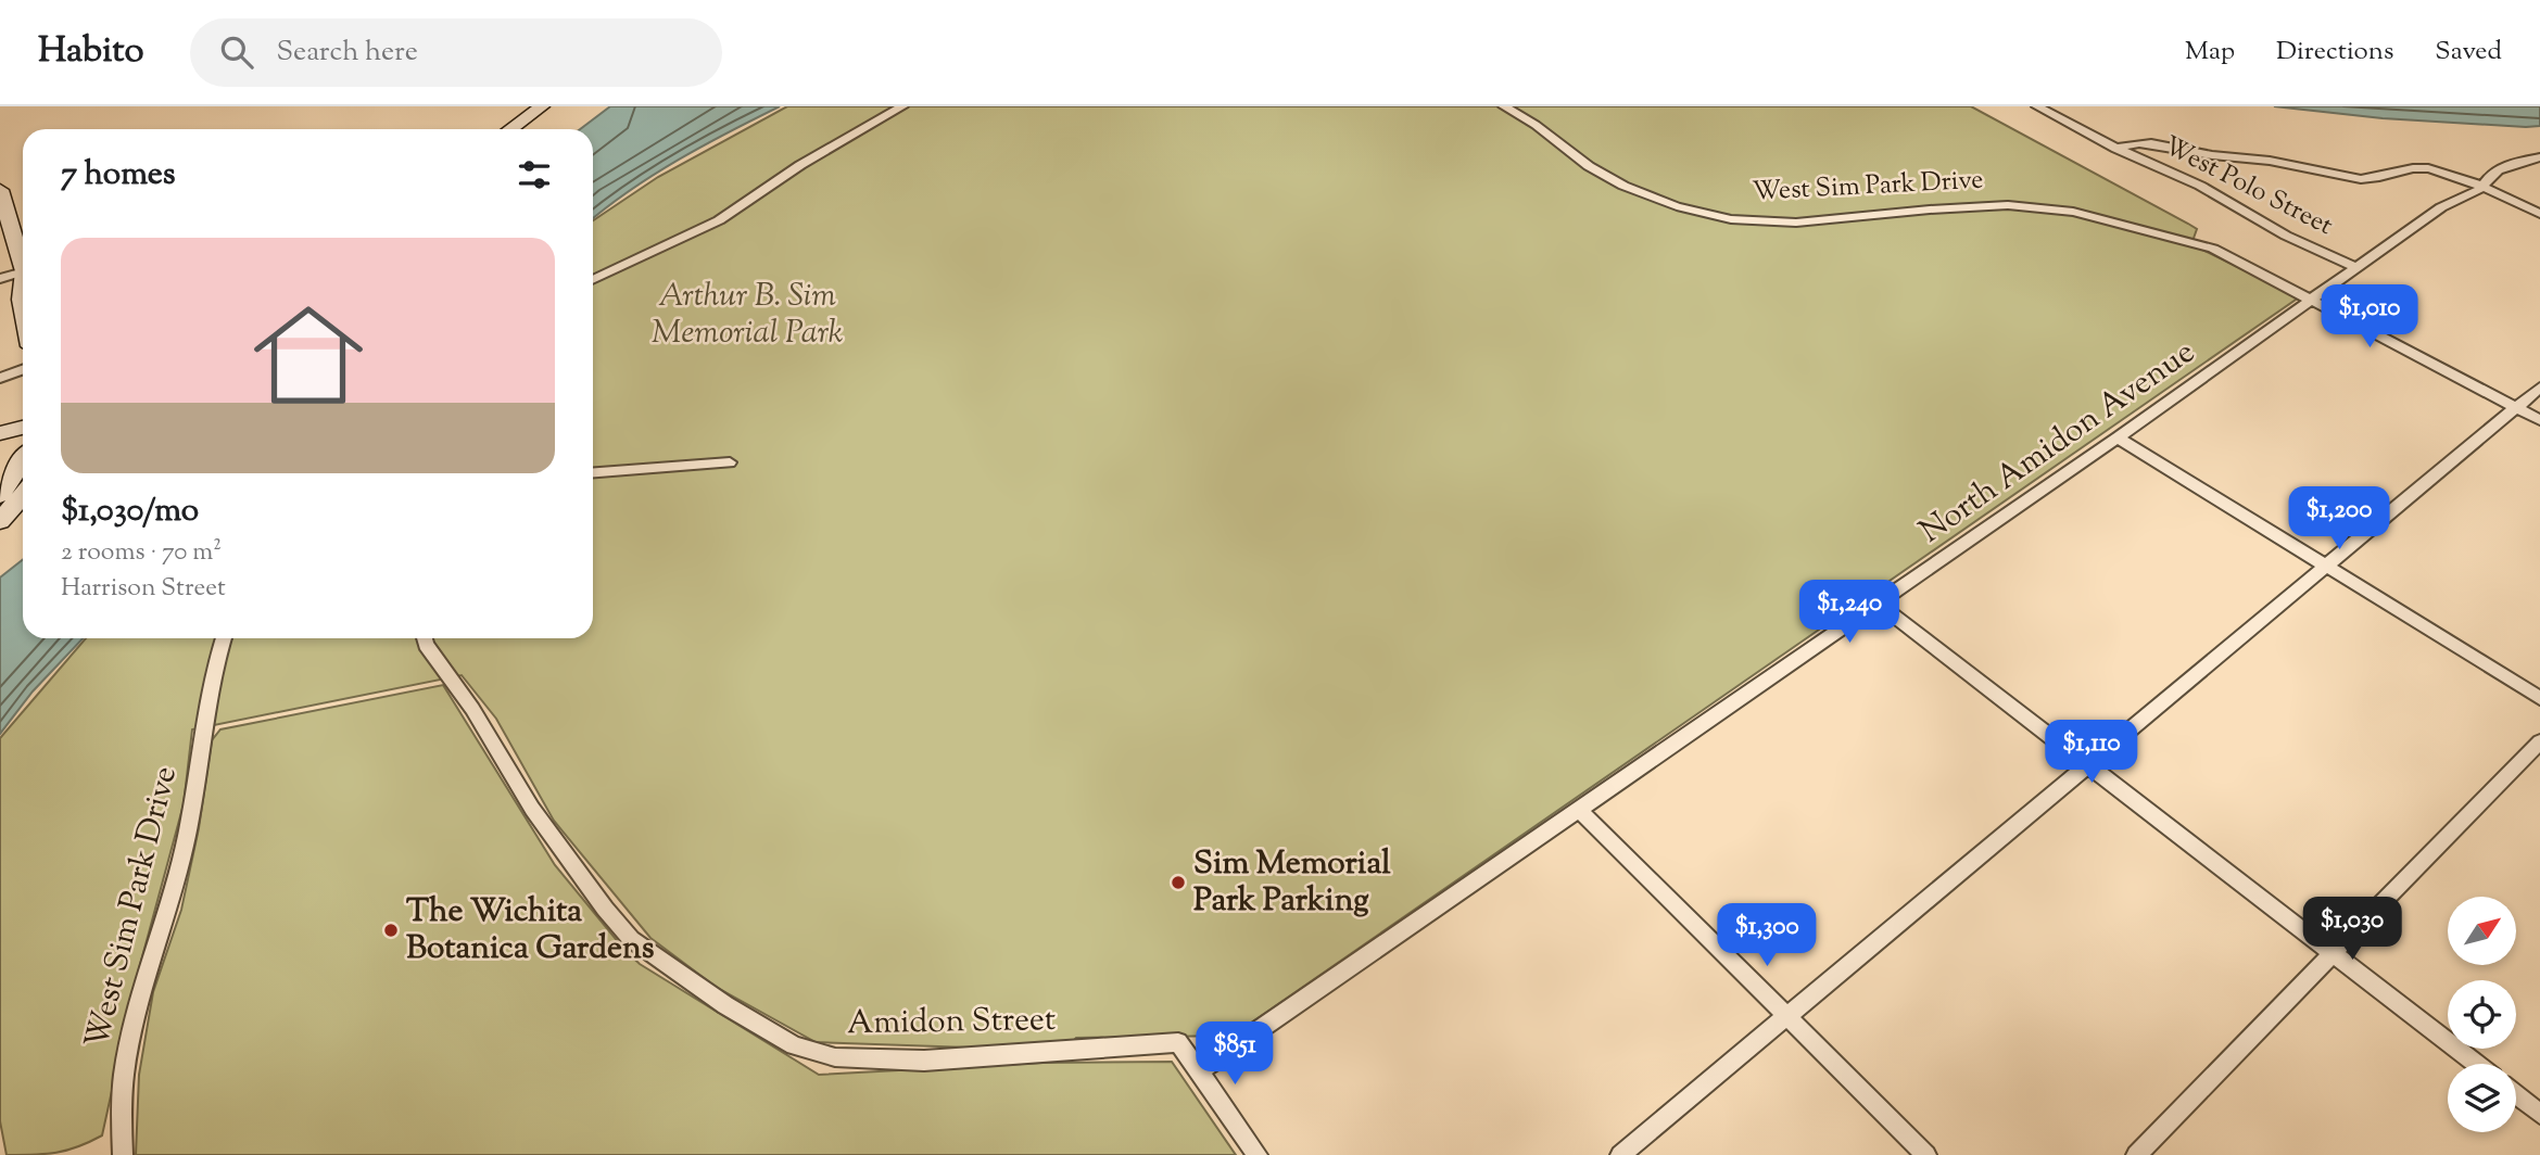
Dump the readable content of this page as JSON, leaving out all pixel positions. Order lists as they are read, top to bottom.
{
  "streets": {
    "street": [
      "West Sim Park Drive",
      "West Polo Street",
      "North Amidon Avenue",
      "Amidon Street"
    ]
  },
  "crossings": [
    ["West Sim Park Drive", "North Amidon Avenue"],
    ["West Polo Street", "North Amidon Avenue"],
    ["North Amidon Avenue", "Amidon Street"]
  ],
  "parks": ["Arthur B. Sim Memorial Park"],
  "places": ["Sim Memorial Park Parking", "The Wichita Botanica Gardens"],
  "north": "top right",
  "page": {
    "header": "Habito",
    "search": "Search here",
    "nav": ["Map", "Directions", "Saved"],
    "heading": "7 homes",
    "list": [
      {
        "name": "$1,030/mo",
        "note": "2 rooms · 70 m² · Harrison Street"
      }
    ],
    "price": [
      "$1,010",
      "$1,200",
      "$1,240",
      "$1,110",
      "$1,030",
      "$1,300",
      "$851"
    ]
  }
}
